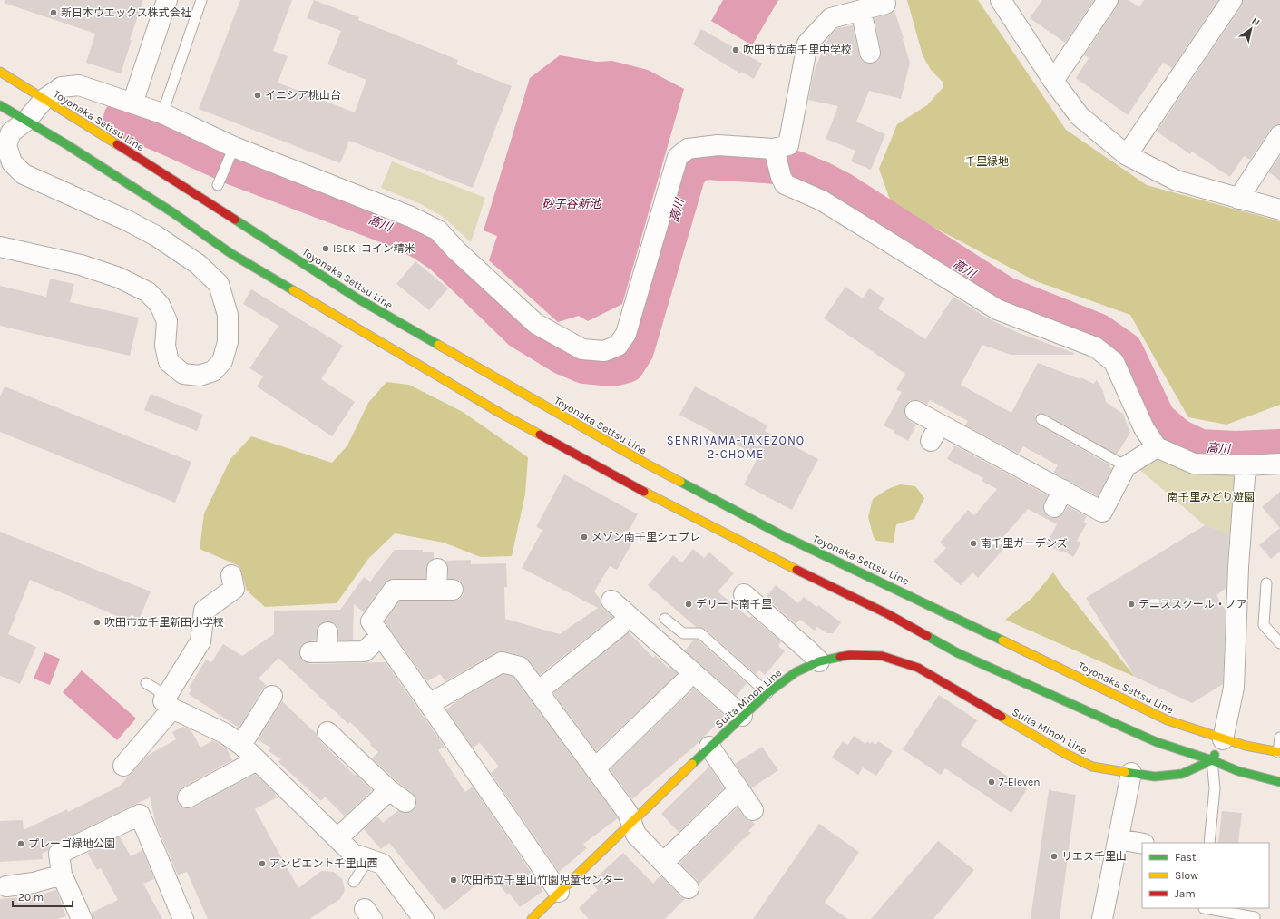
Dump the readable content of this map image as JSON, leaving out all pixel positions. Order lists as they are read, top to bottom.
{
  "streets": {
    "main road": ["Toyonaka Settsu Line", "Suita Minoh Line"]
  },
  "districts": ["SENRIYAMA-TAKEZONO 2-CHOME"],
  "water": ["砂子谷新池", "高川"],
  "parks": ["千里緑地", "南千里みどり遊園"],
  "places": [
    "新日本ウエックス株式会社",
    "吹田市立南千里中学校",
    "イニシア桃山台",
    "ISEKI コイン精米",
    "メゾン南千里シェプレ",
    "南千里ガーデンズ",
    "デリード南千里",
    "テニススクール・ノア",
    "吹田市立千里新田小学校",
    "7-Eleven",
    "プレーゴ緑地公園",
    "リエス千里山",
    "アンビエント千里山西",
    "吹田市立千里山竹園児童センター"
  ],
  "legend": ["Fast", "Slow", "Jam"],
  "scale_bar": "20 m",
  "north": "top right"
}
